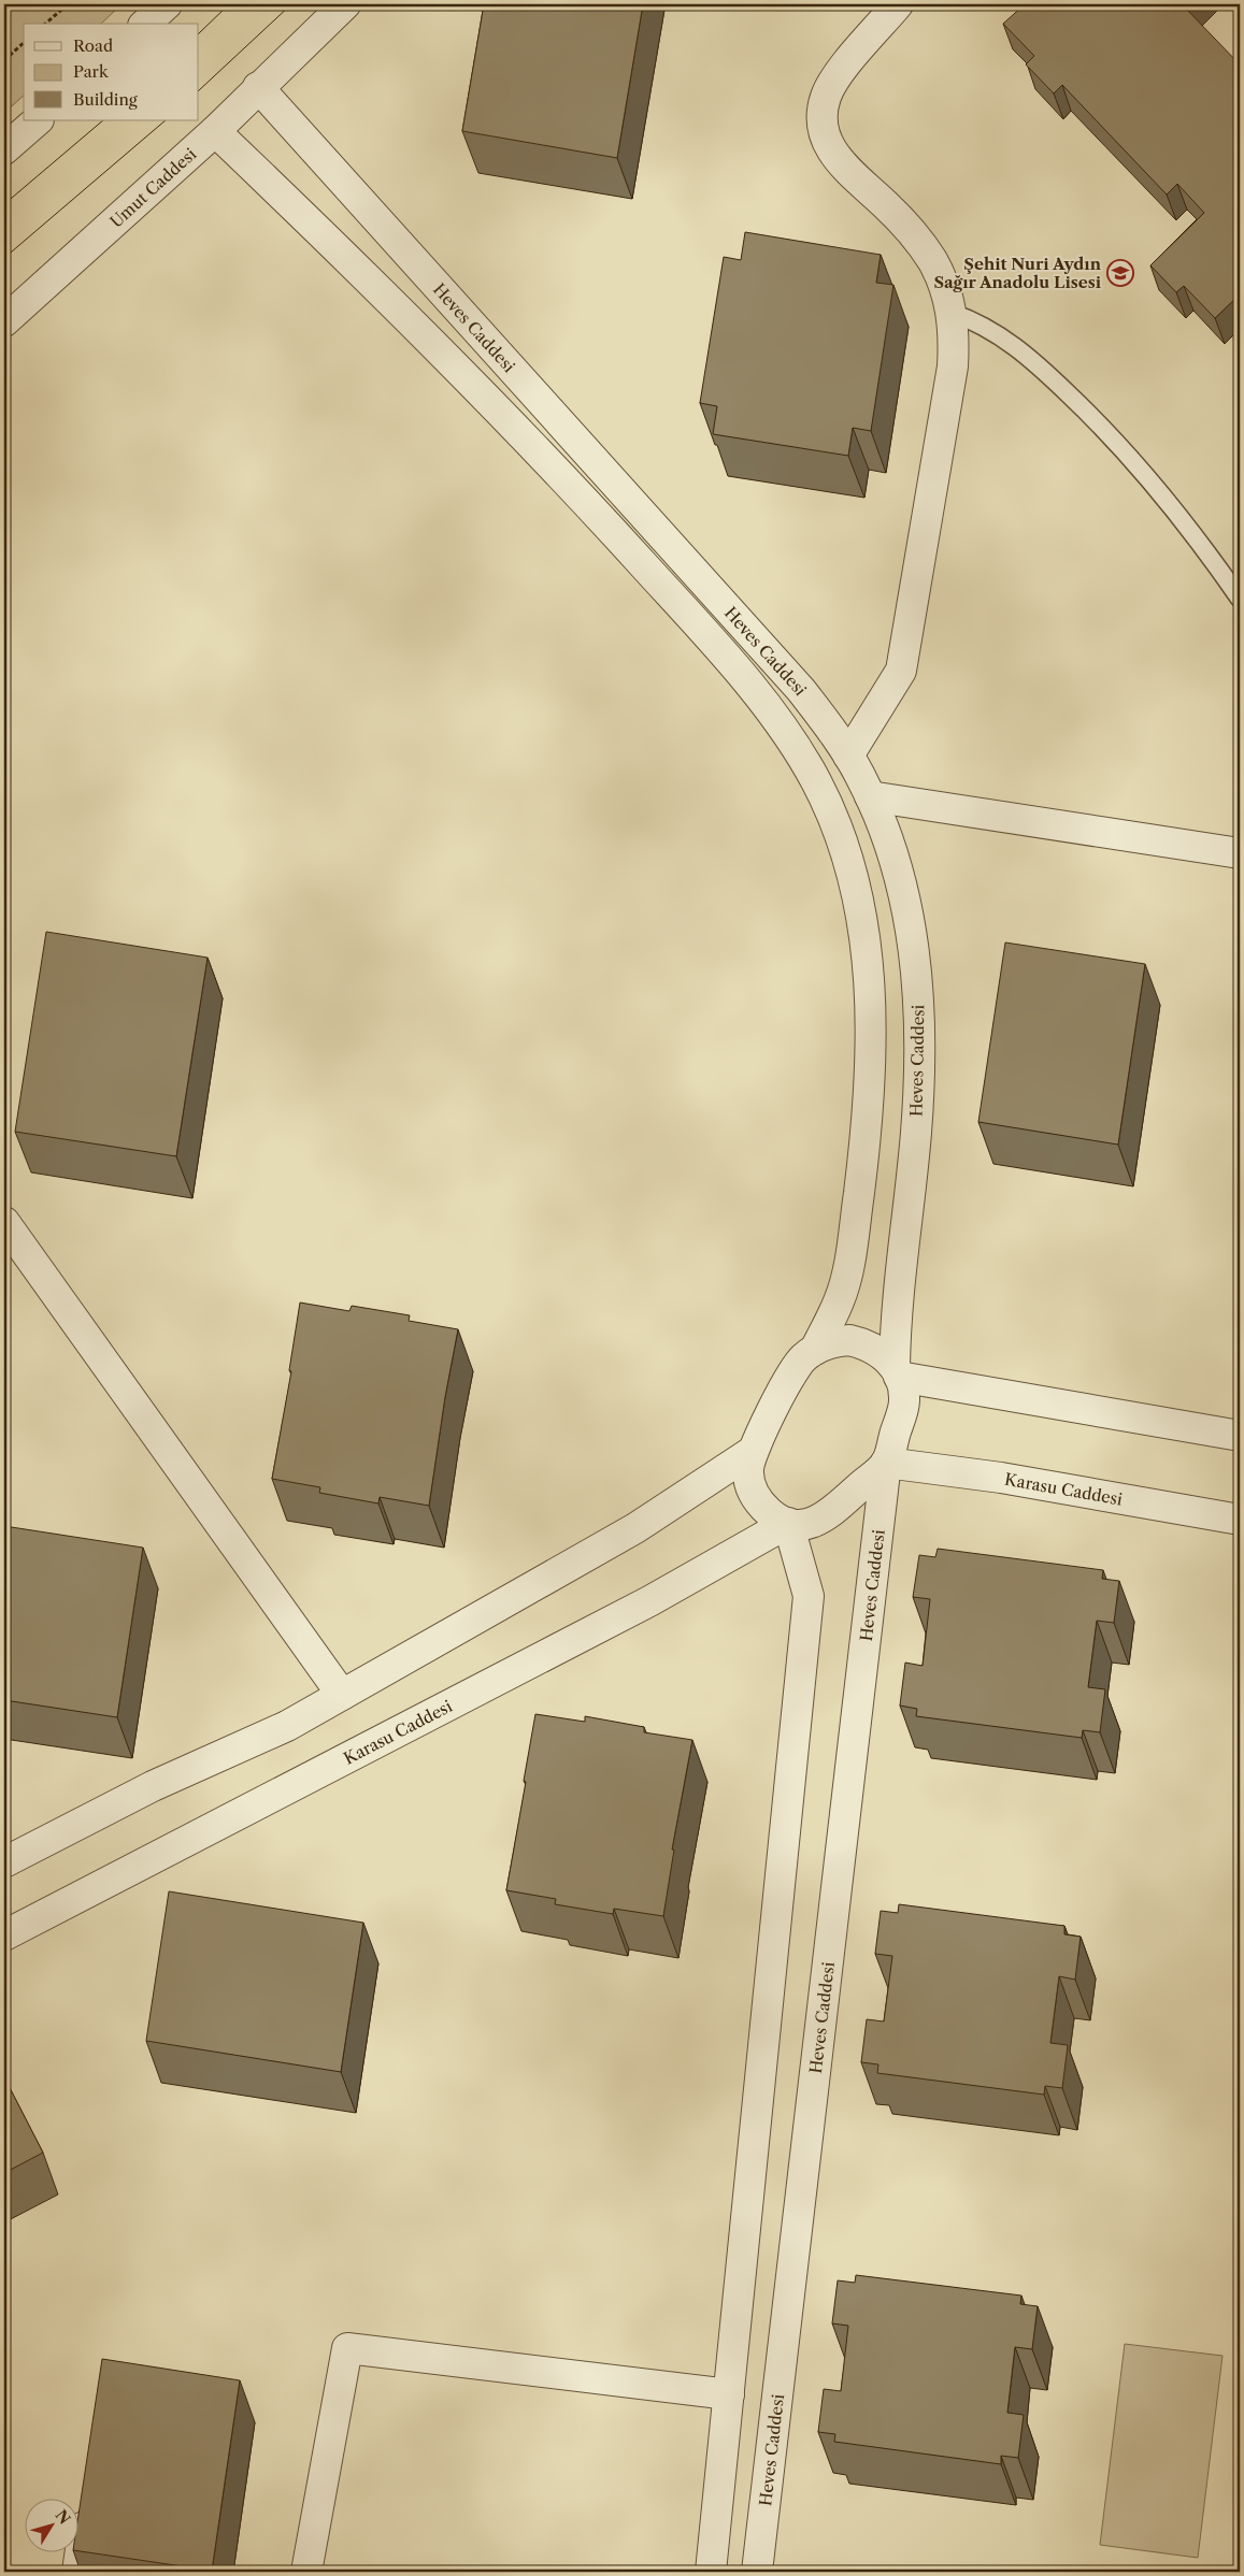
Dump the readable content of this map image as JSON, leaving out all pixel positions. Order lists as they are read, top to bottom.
{
  "streets": {
    "street": ["Umut Caddesi", "Heves Caddesi", "Karasu Caddesi"]
  },
  "crossings": [
    ["Umut Caddesi", "Heves Caddesi"],
    ["Heves Caddesi", "Karasu Caddesi"]
  ],
  "places": {
    "school or university": ["Şehit Nuri Aydın Sağır Anadolu Lisesi"]
  },
  "legend": ["Road", "Park", "Building"],
  "north": "top right"
}
